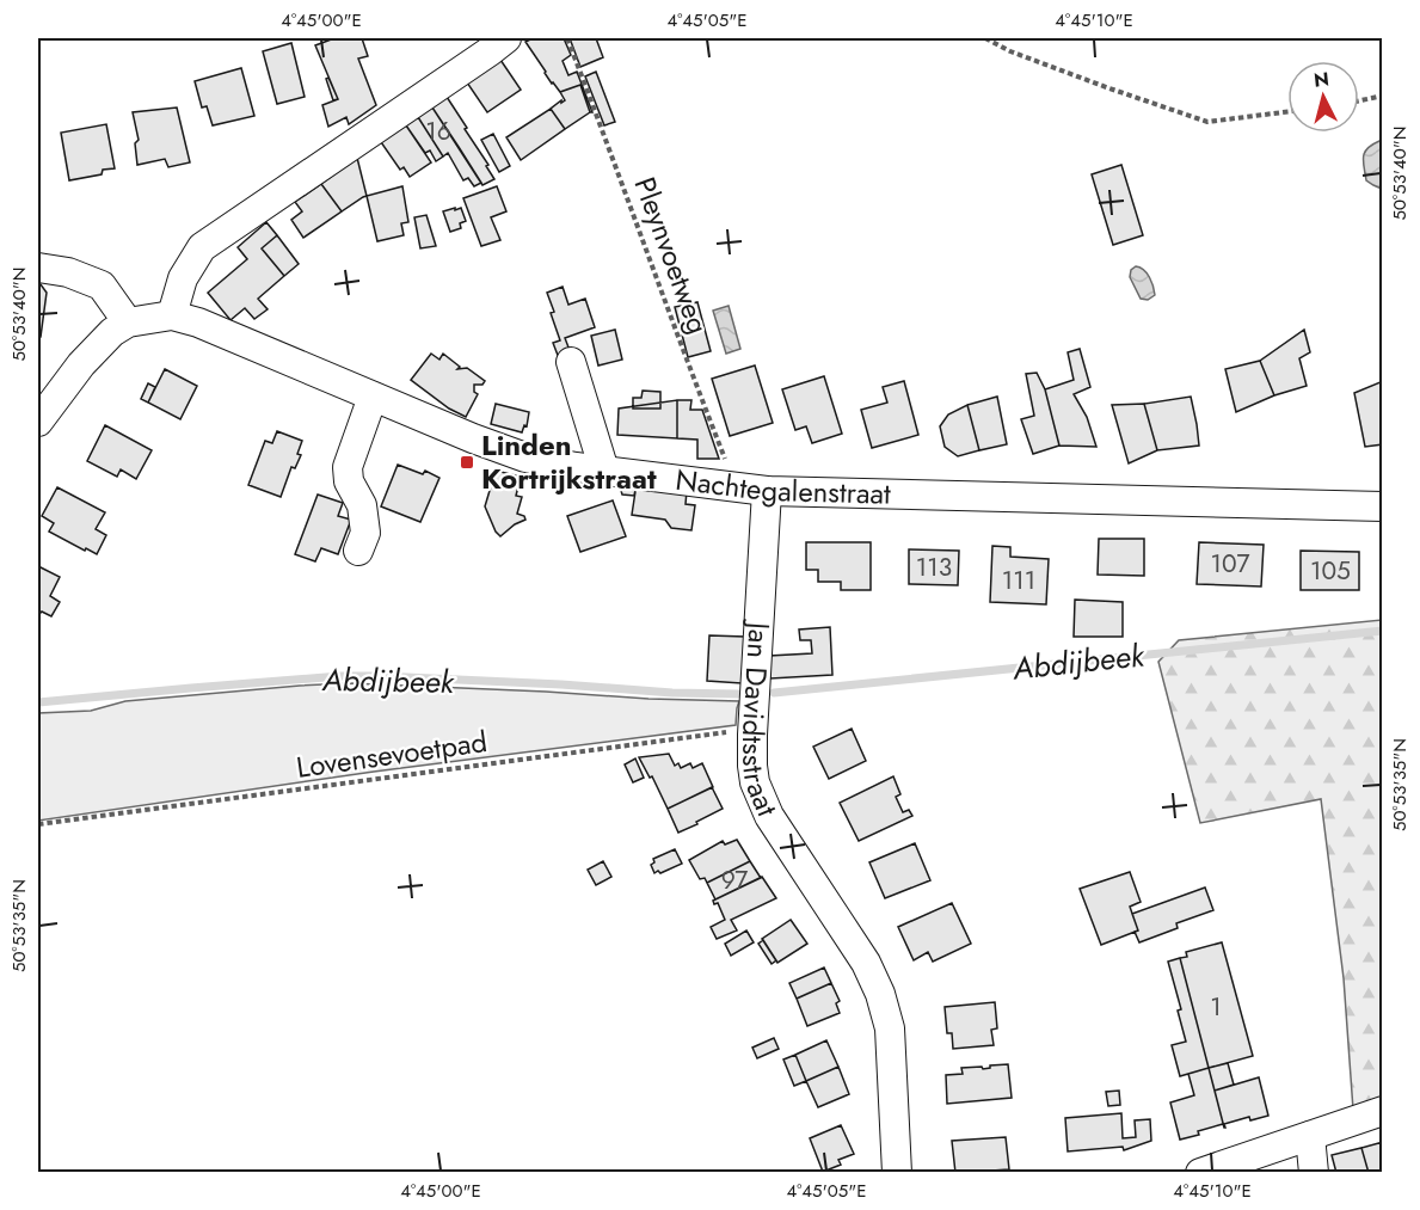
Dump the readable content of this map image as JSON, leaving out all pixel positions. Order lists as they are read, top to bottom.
{
  "streets": {
    "street": ["Nachtegalenstraat", "Jan Davidtsstraat"],
    "path": ["Pleynvoetweg", "Lovensevoetpad"]
  },
  "crossings": [
    ["Pleynvoetweg", "Nachtegalenstraat"],
    ["Nachtegalenstraat", "Jan Davidtsstraat"],
    ["Jan Davidtsstraat", "Lovensevoetpad"]
  ],
  "water": ["Abdijbeek"],
  "places": {
    "transit": ["Linden Kortrijkstraat"]
  },
  "house_numbers": [
    "16",
    "107",
    "113",
    "105",
    "111",
    "97",
    "1"
  ],
  "north": "top",
  "coordinates": [
    "4°45'00\"E",
    "4°45'05\"E",
    "4°45'10\"E",
    "50°53'40\"N",
    "50°53'35\"N"
  ]
}
